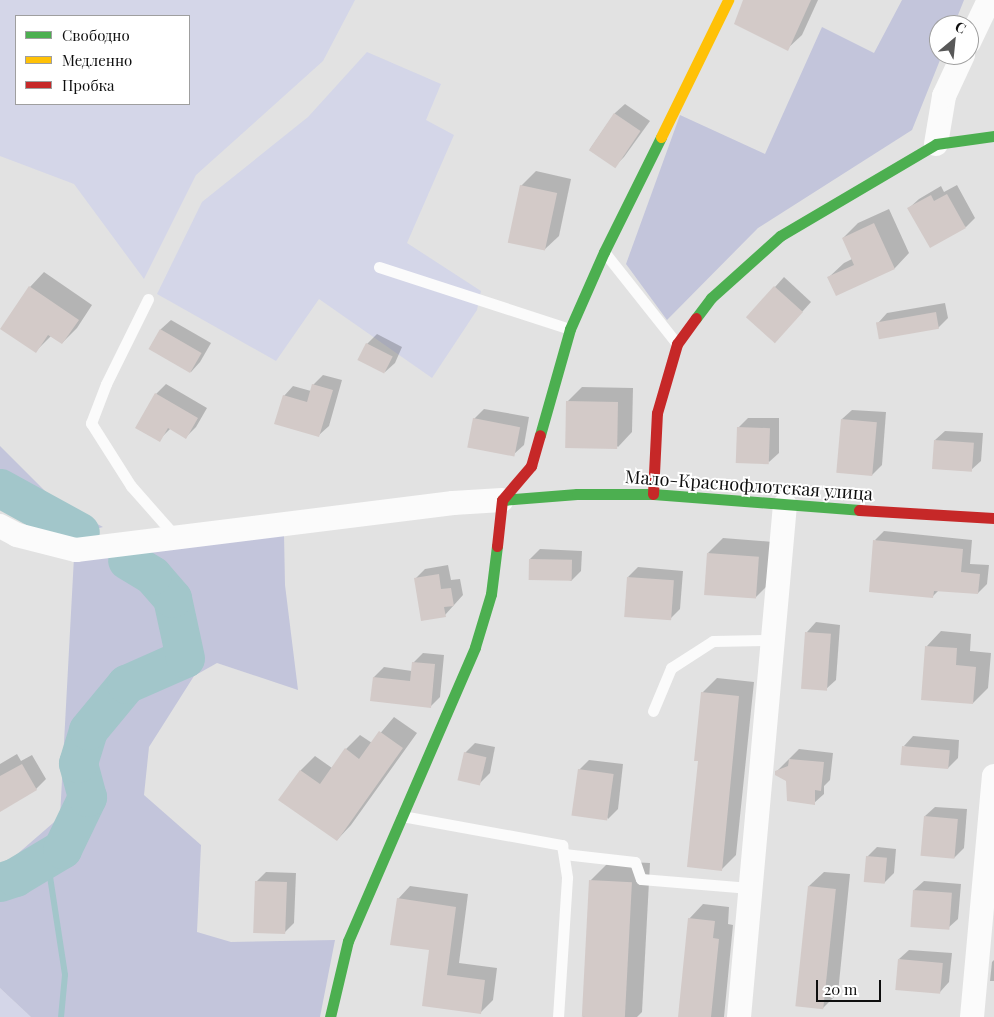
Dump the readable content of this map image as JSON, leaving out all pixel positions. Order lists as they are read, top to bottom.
{
  "streets": {
    "street": ["Мало-Краснофлотская улица"]
  },
  "legend": ["Свободно", "Медленно", "Пробка"],
  "scale_bar": "20 m",
  "north": "top right"
}
